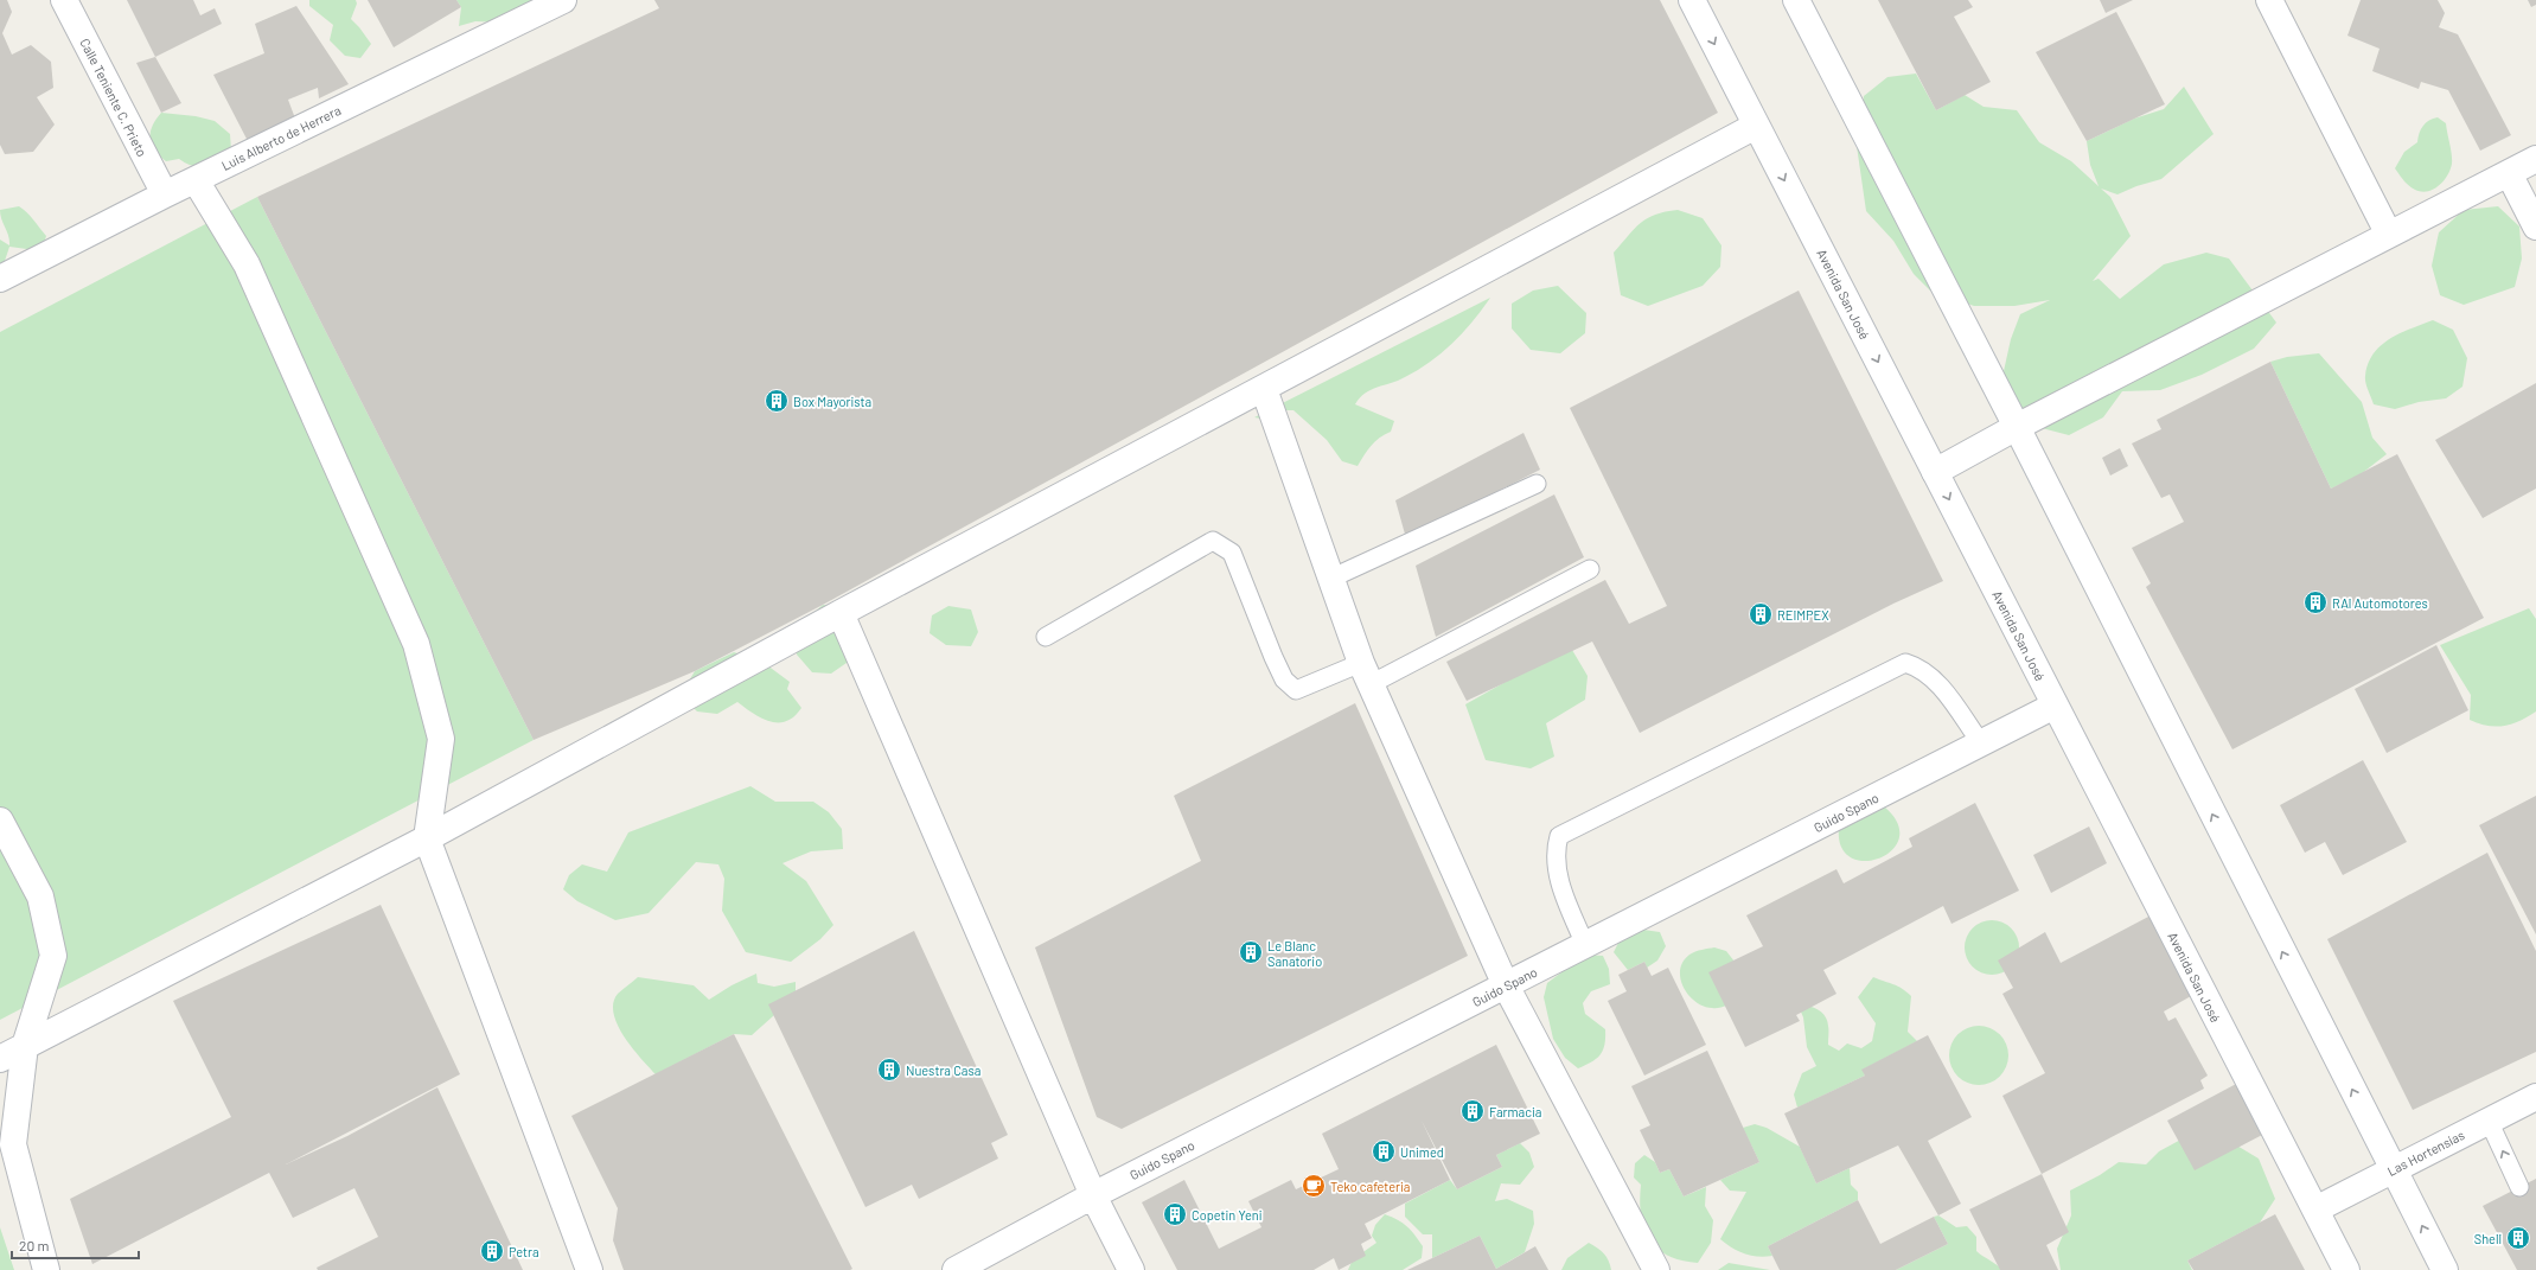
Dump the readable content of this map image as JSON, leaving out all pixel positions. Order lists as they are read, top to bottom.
{
  "streets": {
    "street": [
      "Calle Teniente C. Prieto",
      "Luis Alberto de Herrera",
      "Avenida San José",
      "Guido Spano",
      "Las Hortensias"
    ]
  },
  "crossings": [
    ["Calle Teniente C. Prieto", "Luis Alberto de Herrera"],
    ["Avenida San José", "Guido Spano"],
    ["Avenida San José", "Las Hortensias"]
  ],
  "places": {
    "building": [
      "Box Mayorista",
      "RAl Automotores",
      "REIMPEX",
      "Le Blanc Sanatorio",
      "Nuestra Casa",
      "Farmacia",
      "Unimed",
      "Copetin Yeni",
      "Shell",
      "Petra"
    ],
    "cafe": ["Teko cafeteria"]
  },
  "scale_bar": "20 m"
}
